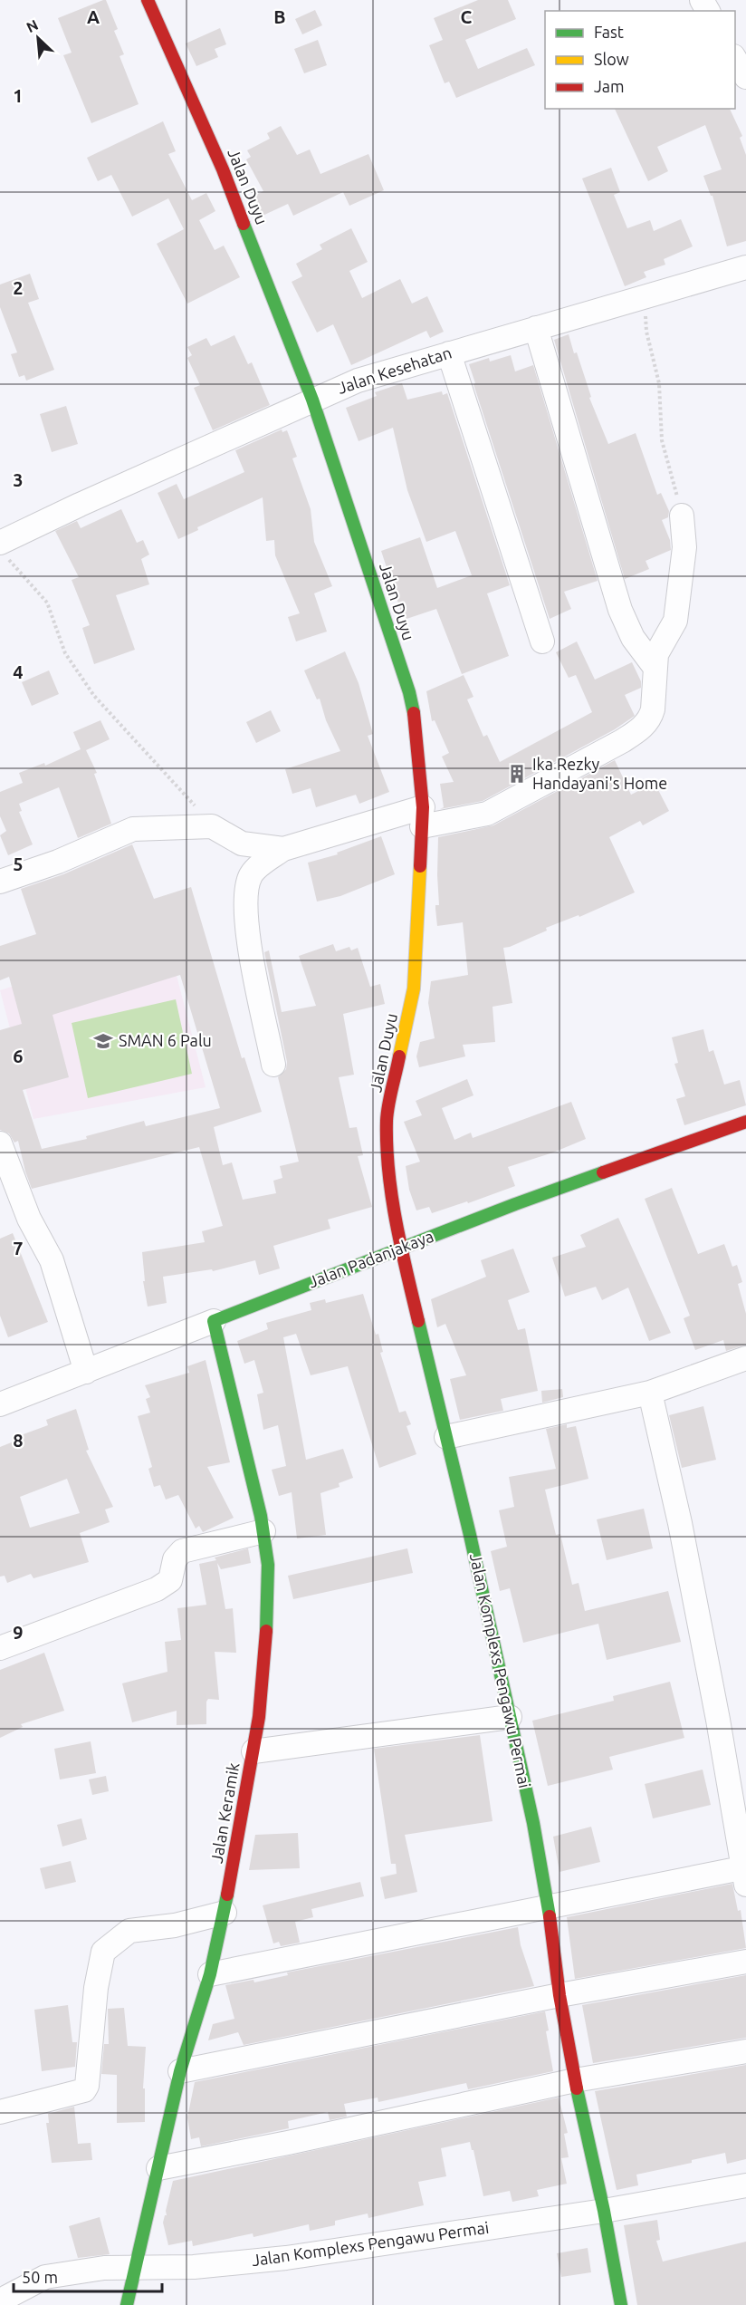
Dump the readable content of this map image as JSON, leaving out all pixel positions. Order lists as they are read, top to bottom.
{
  "streets": {
    "street": [
      "Jalan Duyu",
      "Jalan Kesehatan",
      "Jalan Padanjakaya",
      "Jalan Komplexs Pengawu Permai",
      "Jalan Keramik"
    ]
  },
  "crossings": [
    ["Jalan Duyu", "Jalan Kesehatan"],
    ["Jalan Duyu", "Jalan Padanjakaya"],
    ["Jalan Duyu", "Jalan Komplexs Pengawu Permai"],
    ["Jalan Padanjakaya", "Jalan Komplexs Pengawu Permai"],
    ["Jalan Padanjakaya", "Jalan Keramik"],
    ["Jalan Komplexs Pengawu Permai", "Jalan Keramik"]
  ],
  "places": {
    "building": ["Ika Rezky Handayani's Home"],
    "school or university": ["SMAN 6 Palu"]
  },
  "legend": ["Fast", "Slow", "Jam"],
  "scale_bar": "50 m",
  "north": "top left",
  "grid": {
    "columns": ["A", "B", "C"],
    "rows": [
      "1",
      "2",
      "3",
      "4",
      "5",
      "6",
      "7",
      "8",
      "9"
    ]
  }
}
